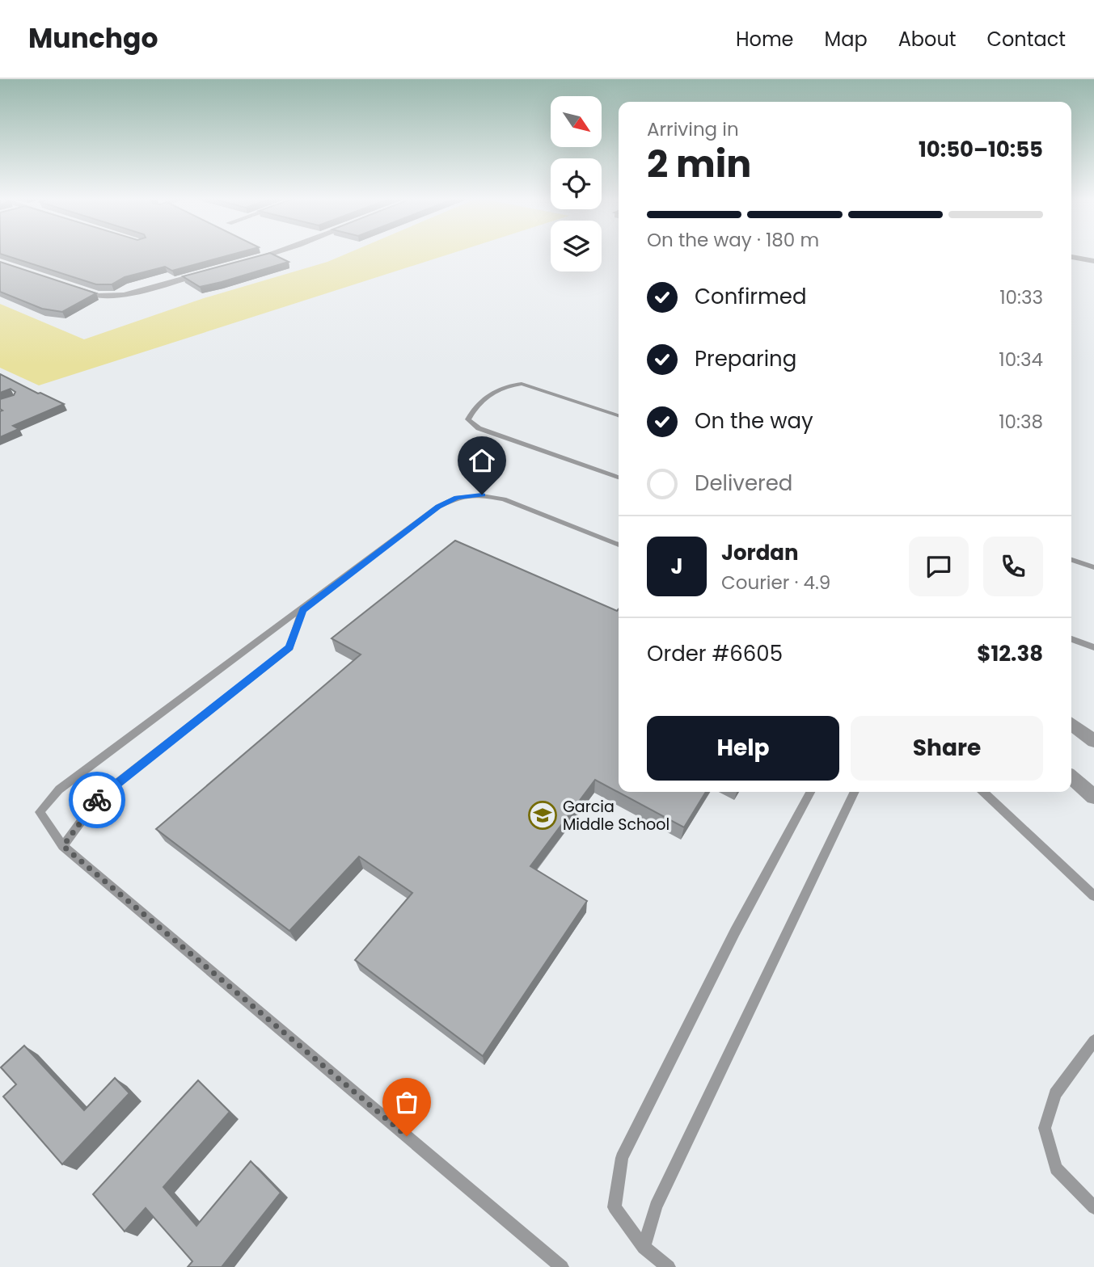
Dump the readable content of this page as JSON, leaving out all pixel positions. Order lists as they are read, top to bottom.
{
  "places": {
    "school or university": ["Garcia Middle School"]
  },
  "north": "bottom right",
  "page": {
    "header": "Munchgo",
    "nav": [
      "Home",
      "Map",
      "About",
      "Contact"
    ],
    "heading": ["2 min", "Arriving in", "10:50–10:55"],
    "panel": [
      "Jordan",
      "Courier · 4.9",
      "Order #6605",
      "$12.38"
    ],
    "bar": "On the way · 180 m",
    "list": [
      ["Confirmed", "10:33"],
      ["Preparing", "10:34"],
      ["On the way", "10:38"],
      "Delivered"
    ],
    "round": "J",
    "buttons": ["Help", "Share"]
  }
}
